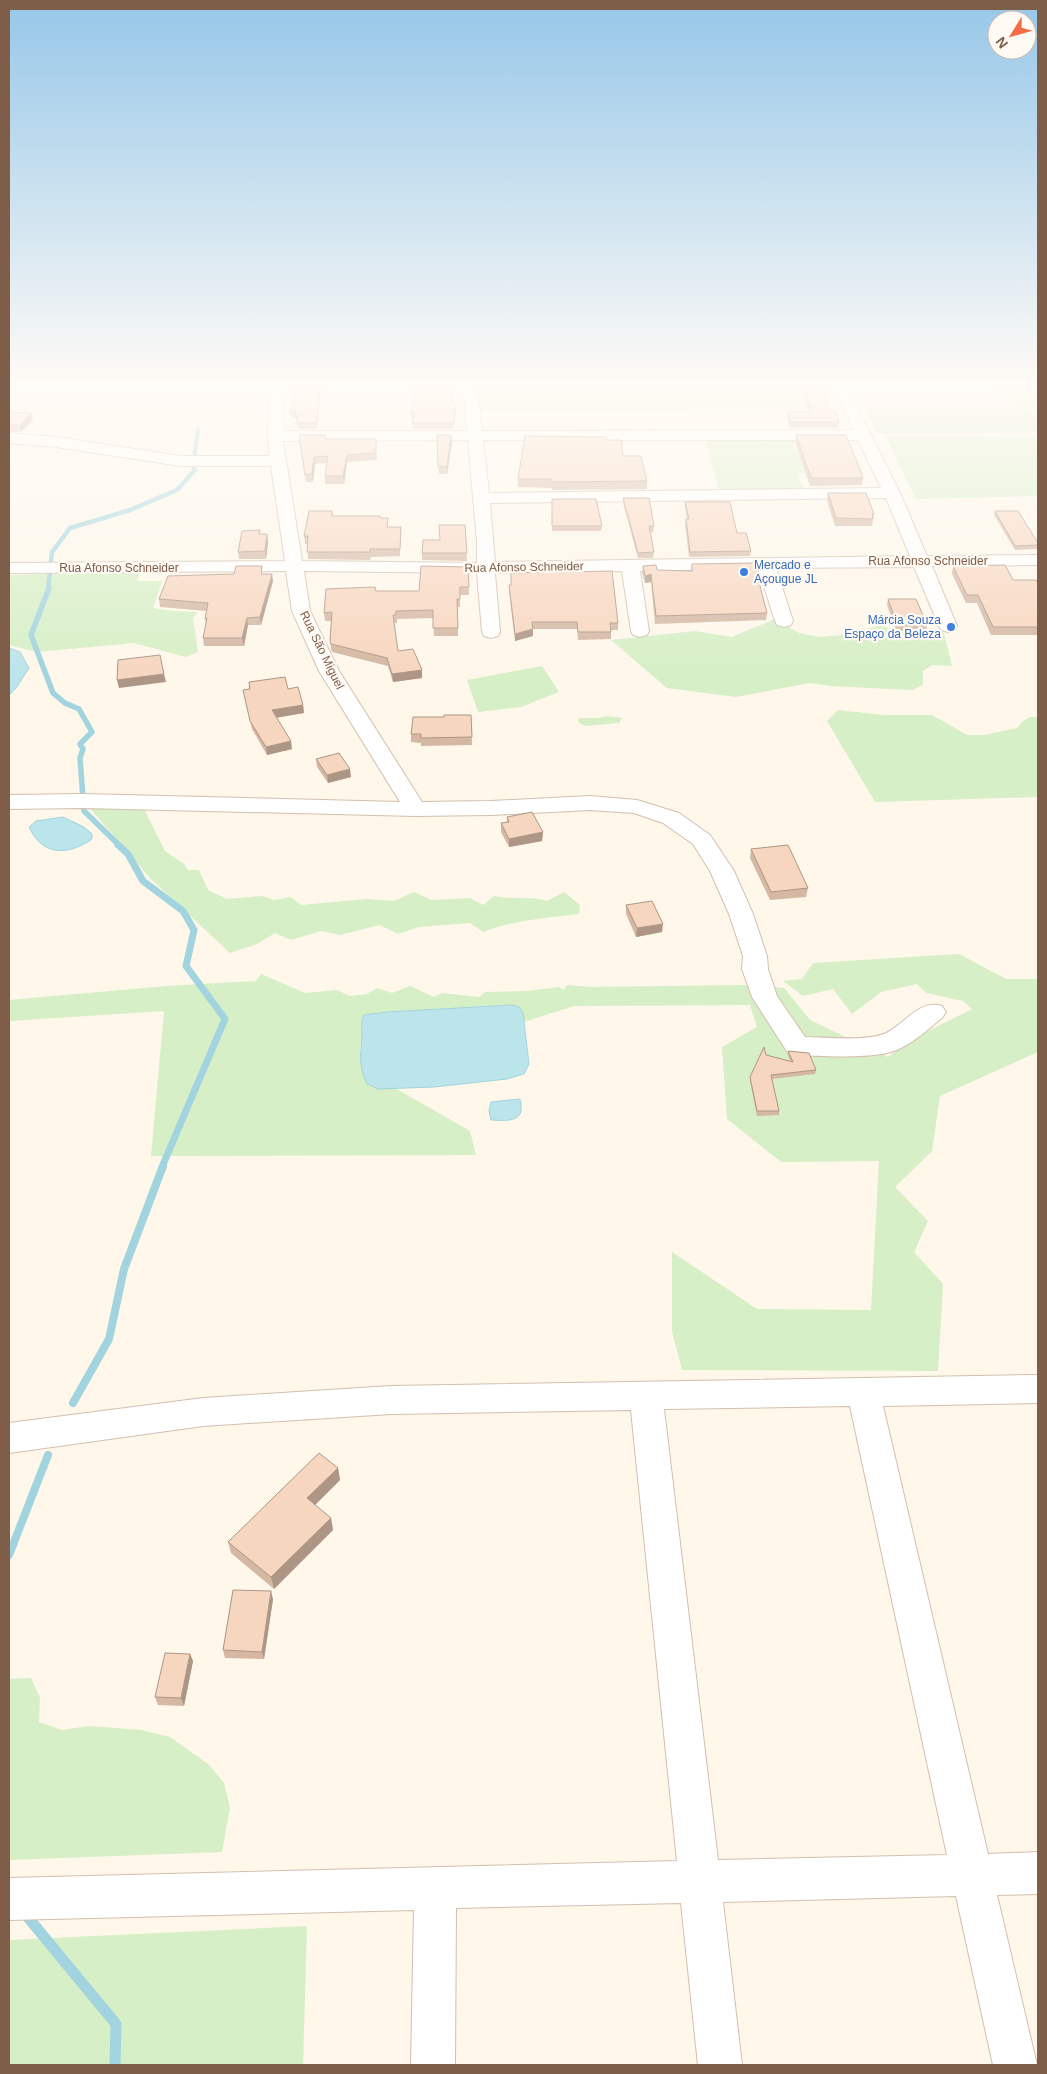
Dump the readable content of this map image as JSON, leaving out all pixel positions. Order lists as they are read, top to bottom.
{
  "streets": {
    "street": ["Rua Afonso Schneider", "Rua São Miguel"]
  },
  "crossings": [
    ["Rua Afonso Schneider", "Rua São Miguel"]
  ],
  "places": ["Mercado e Açougue JL", "Márcia Souza Espaço da Beleza"],
  "north": "bottom left"
}
